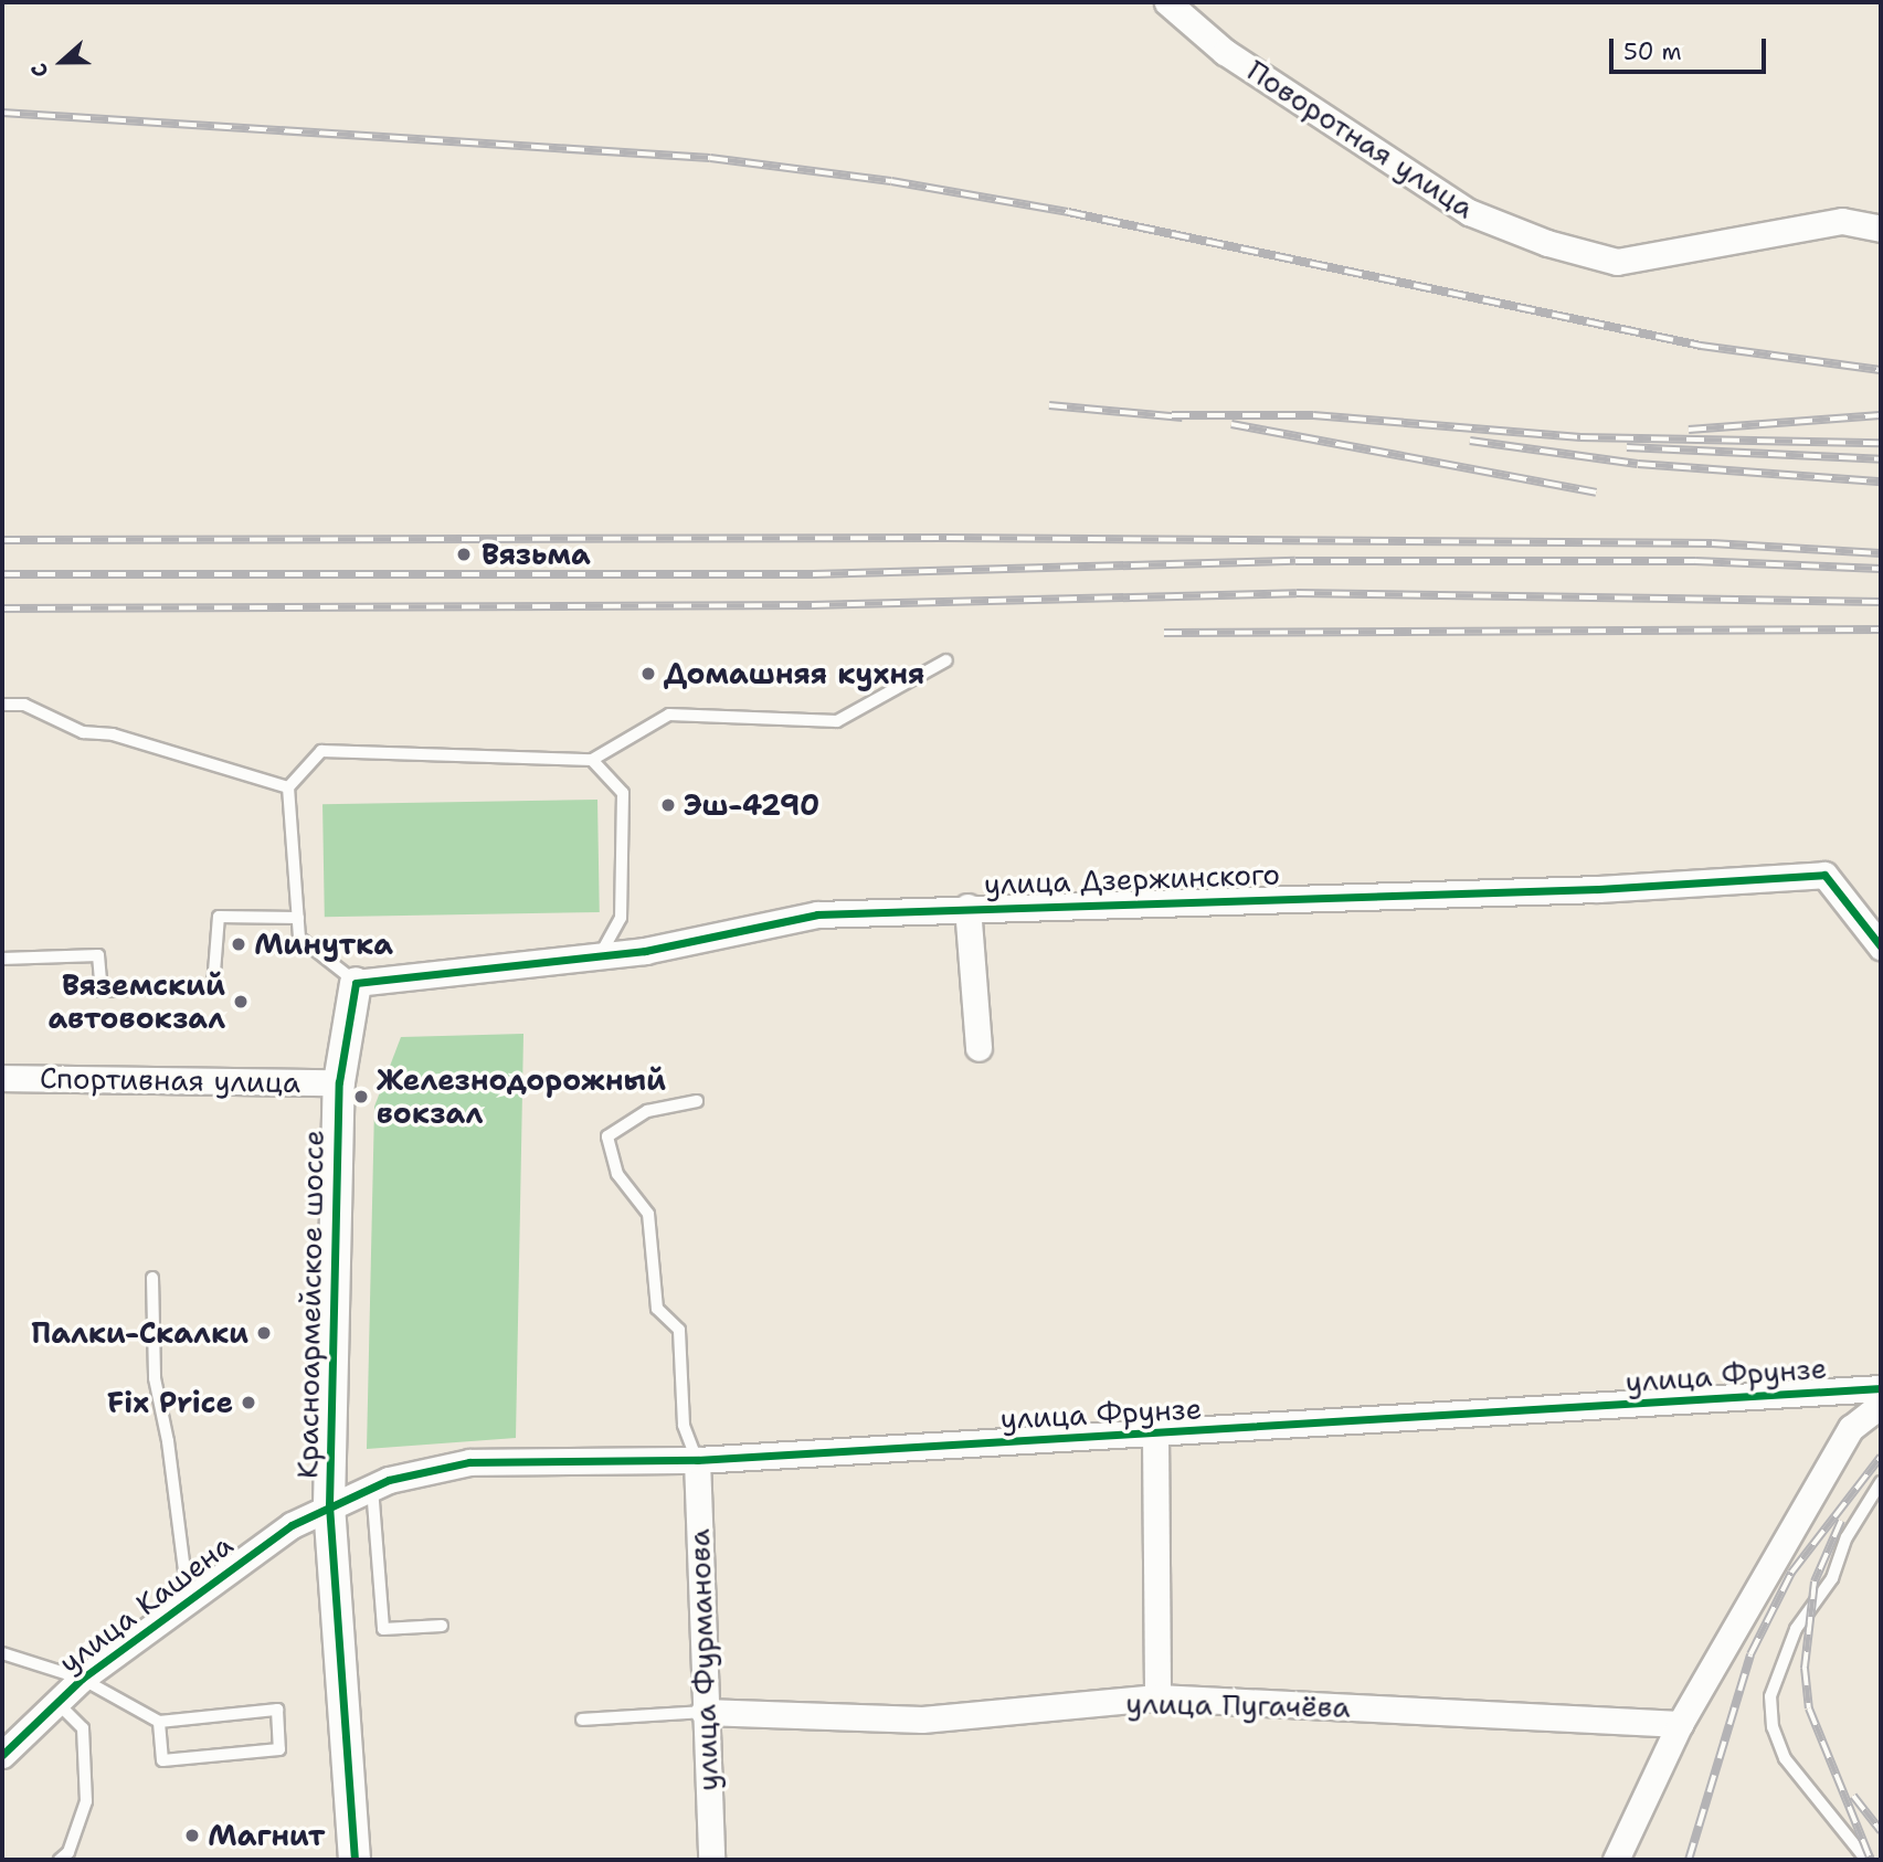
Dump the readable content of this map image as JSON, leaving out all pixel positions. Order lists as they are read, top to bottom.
{
  "streets": {
    "street": [
      "Поворотная улица",
      "улица Дзержинского",
      "Спортивная улица",
      "Красноармейское шоссе",
      "улица Фрунзе",
      "улица Кашена",
      "улица Фурманова",
      "улица Пугачёва"
    ]
  },
  "crossings": [
    ["улица Дзержинского", "Красноармейское шоссе"],
    ["Спортивная улица", "Красноармейское шоссе"],
    ["Красноармейское шоссе", "улица Фрунзе"],
    ["Красноармейское шоссе", "улица Кашена"],
    ["улица Фрунзе", "улица Кашена"],
    ["улица Фрунзе", "улица Фурманова"],
    ["улица Фурманова", "улица Пугачёва"]
  ],
  "places": [
    "Вязьма",
    "Домашняя кухня",
    "Эш-4290",
    "Минутка",
    "Вяземский автовокзал",
    "Железнодорожный вокзал",
    "Палки-Скалки",
    "Fix Price",
    "Магнит"
  ],
  "scale_bar": "50 m",
  "north": "left"
}
